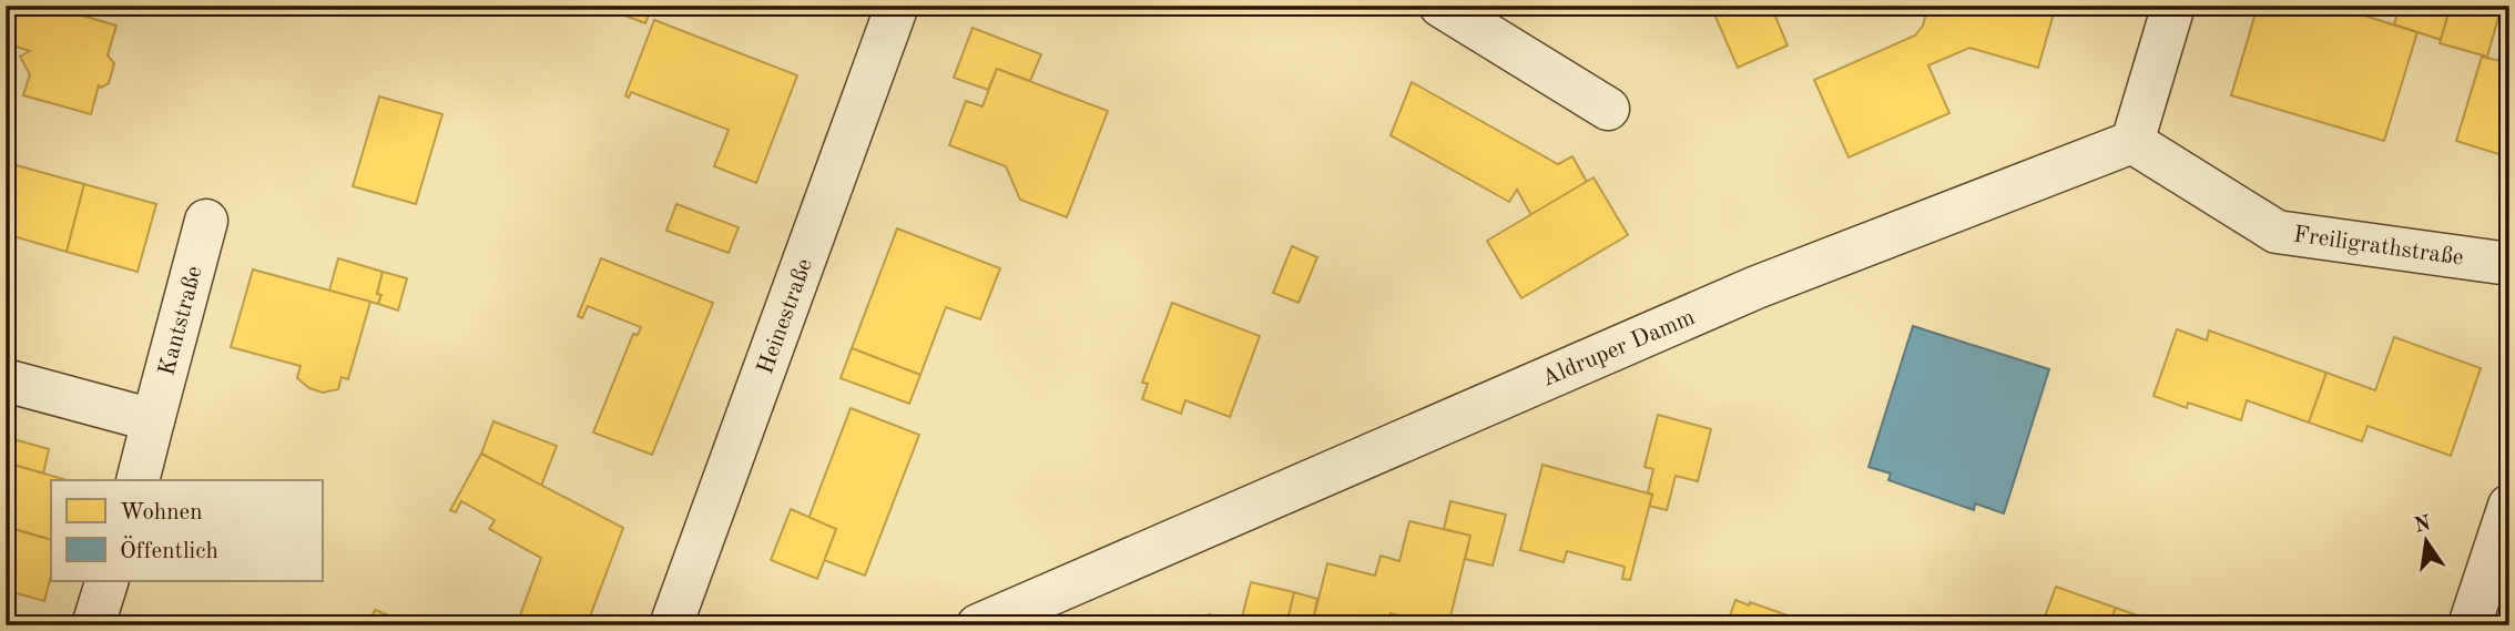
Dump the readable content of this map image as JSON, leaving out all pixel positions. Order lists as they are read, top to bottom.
{
  "streets": {
    "street": [
      "Freiligrathstraße",
      "Heinestraße",
      "Kantstraße",
      "Aldruper Damm"
    ]
  },
  "crossings": [
    ["Freiligrathstraße", "Aldruper Damm"]
  ],
  "legend": ["Wohnen", "Öffentlich"],
  "north": "top"
}
